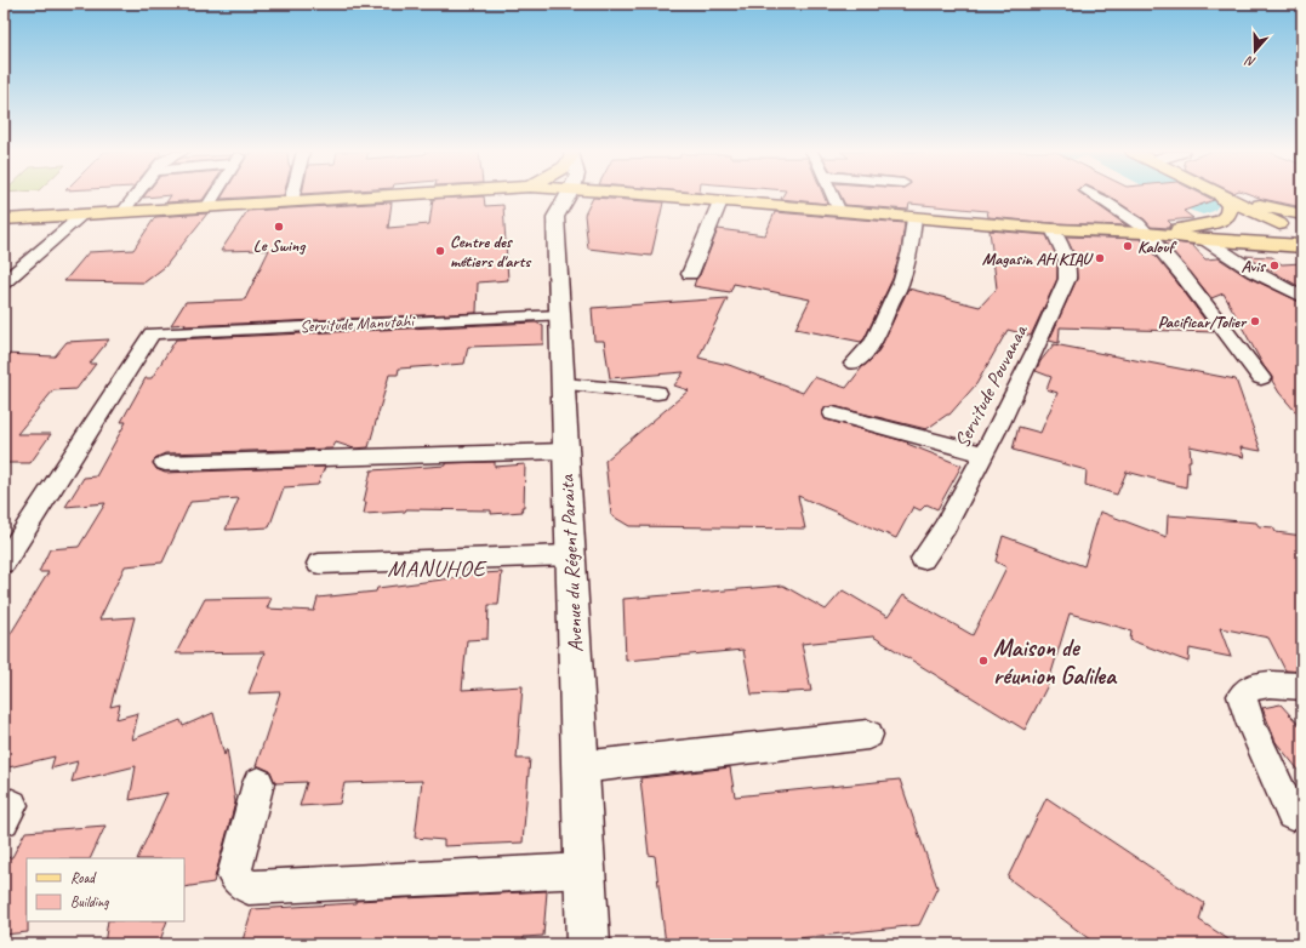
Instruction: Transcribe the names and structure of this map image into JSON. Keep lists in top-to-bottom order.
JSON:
{
  "streets": {
    "main road": ["Avenue du Régent Paraita"],
    "street": ["Servitude Manutahi", "Servitude Pouvanaa"]
  },
  "crossings": [
    ["Servitude Manutahi", "Avenue du Régent Paraita"]
  ],
  "districts": ["MANUHOE"],
  "places": [
    "Le Swing",
    "Kalouf",
    "Centre des métiers d'arts",
    "Magasin AH KIAU",
    "Avis",
    "Pacificar/Tolier",
    "Maison de réunion Galilea"
  ],
  "legend": ["Road", "Building"],
  "north": "bottom"
}
